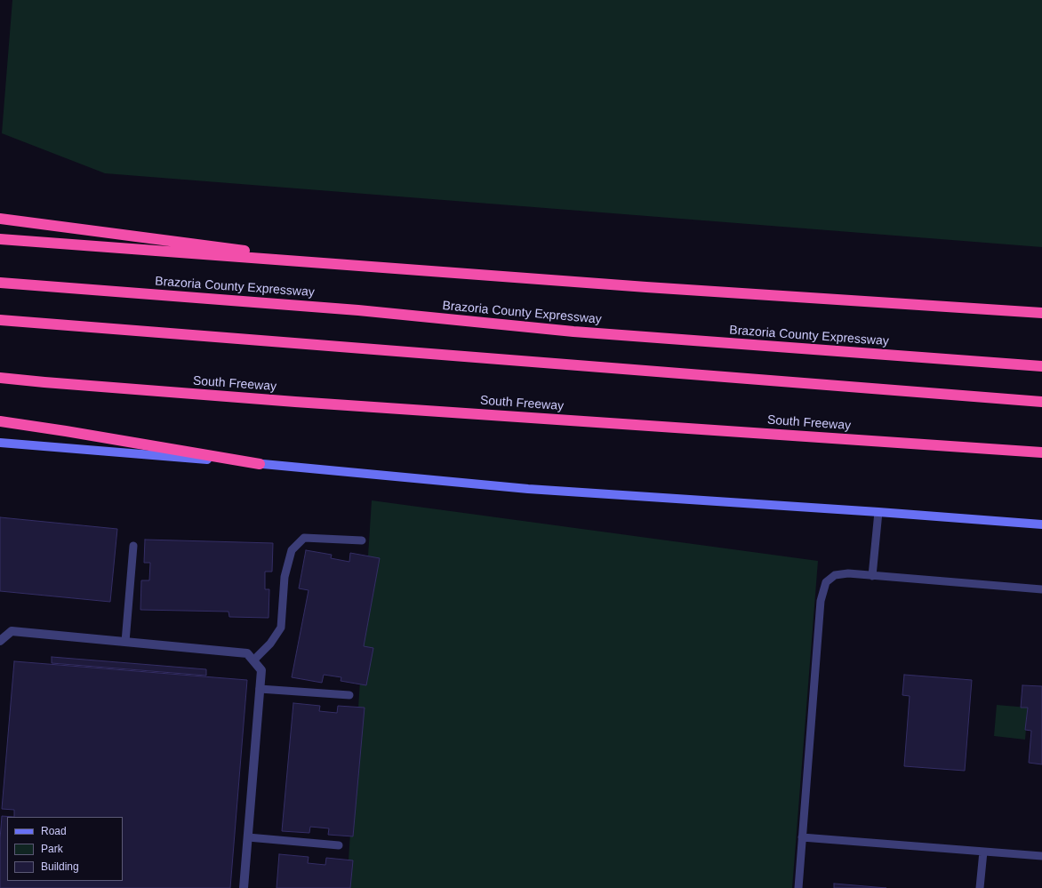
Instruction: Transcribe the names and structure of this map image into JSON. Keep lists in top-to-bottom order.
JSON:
{
  "streets": {
    "highway": ["Brazoria County Expressway", "South Freeway"]
  },
  "legend": ["Road", "Park", "Building"]
}
